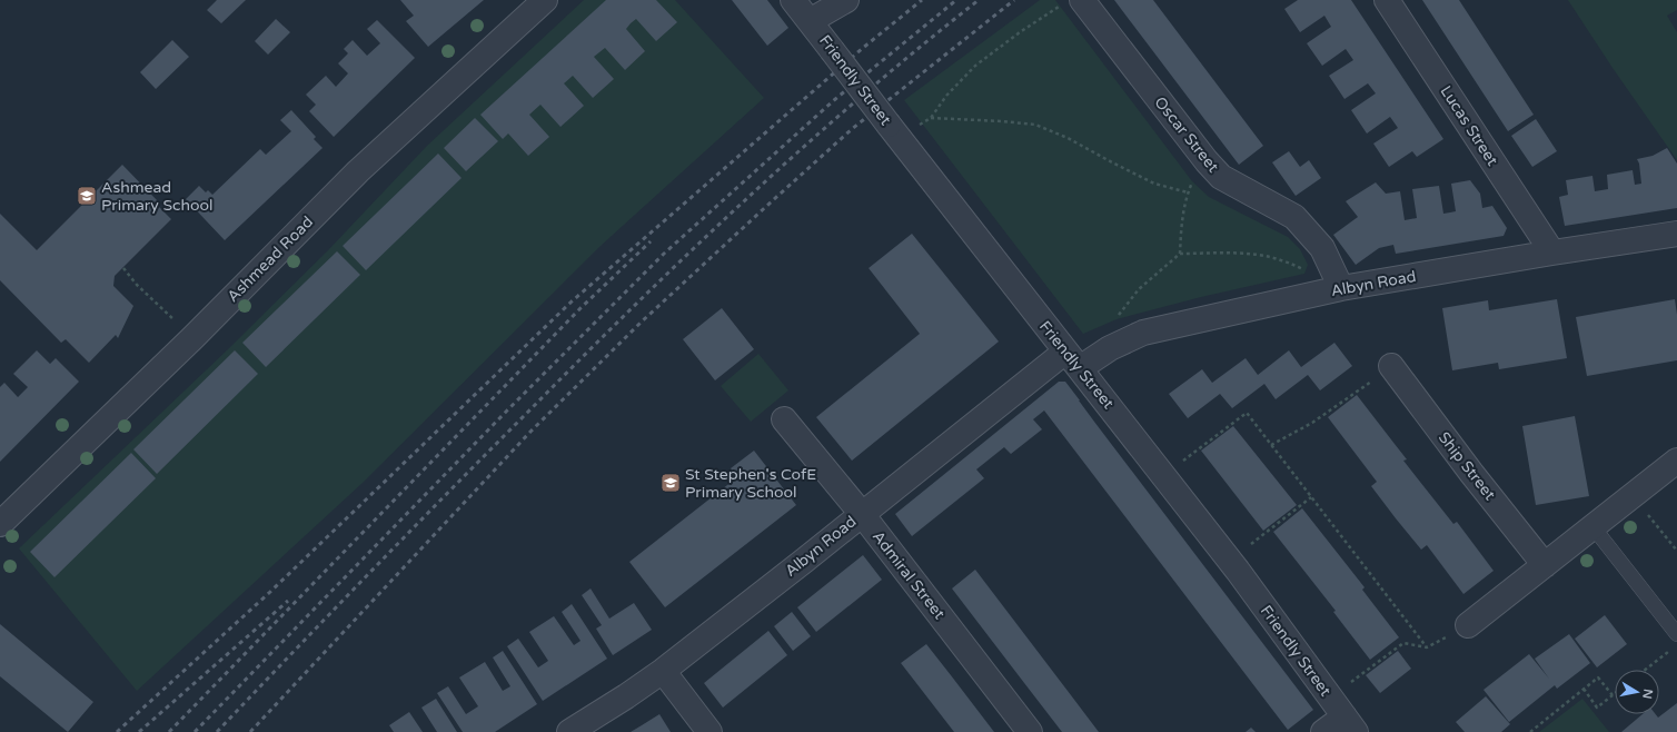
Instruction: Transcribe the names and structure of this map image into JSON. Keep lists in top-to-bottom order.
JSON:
{
  "streets": {
    "street": [
      "Friendly Street",
      "Lucas Street",
      "Oscar Street",
      "Ashmead Road",
      "Albyn Road",
      "Ship Street",
      "Admiral Street"
    ]
  },
  "crossings": [
    ["Friendly Street", "Albyn Road"],
    ["Lucas Street", "Albyn Road"],
    ["Oscar Street", "Albyn Road"],
    ["Albyn Road", "Admiral Street"]
  ],
  "places": {
    "school or university": ["Ashmead Primary School", "St Stephen's CofE Primary School"]
  },
  "north": "right"
}
